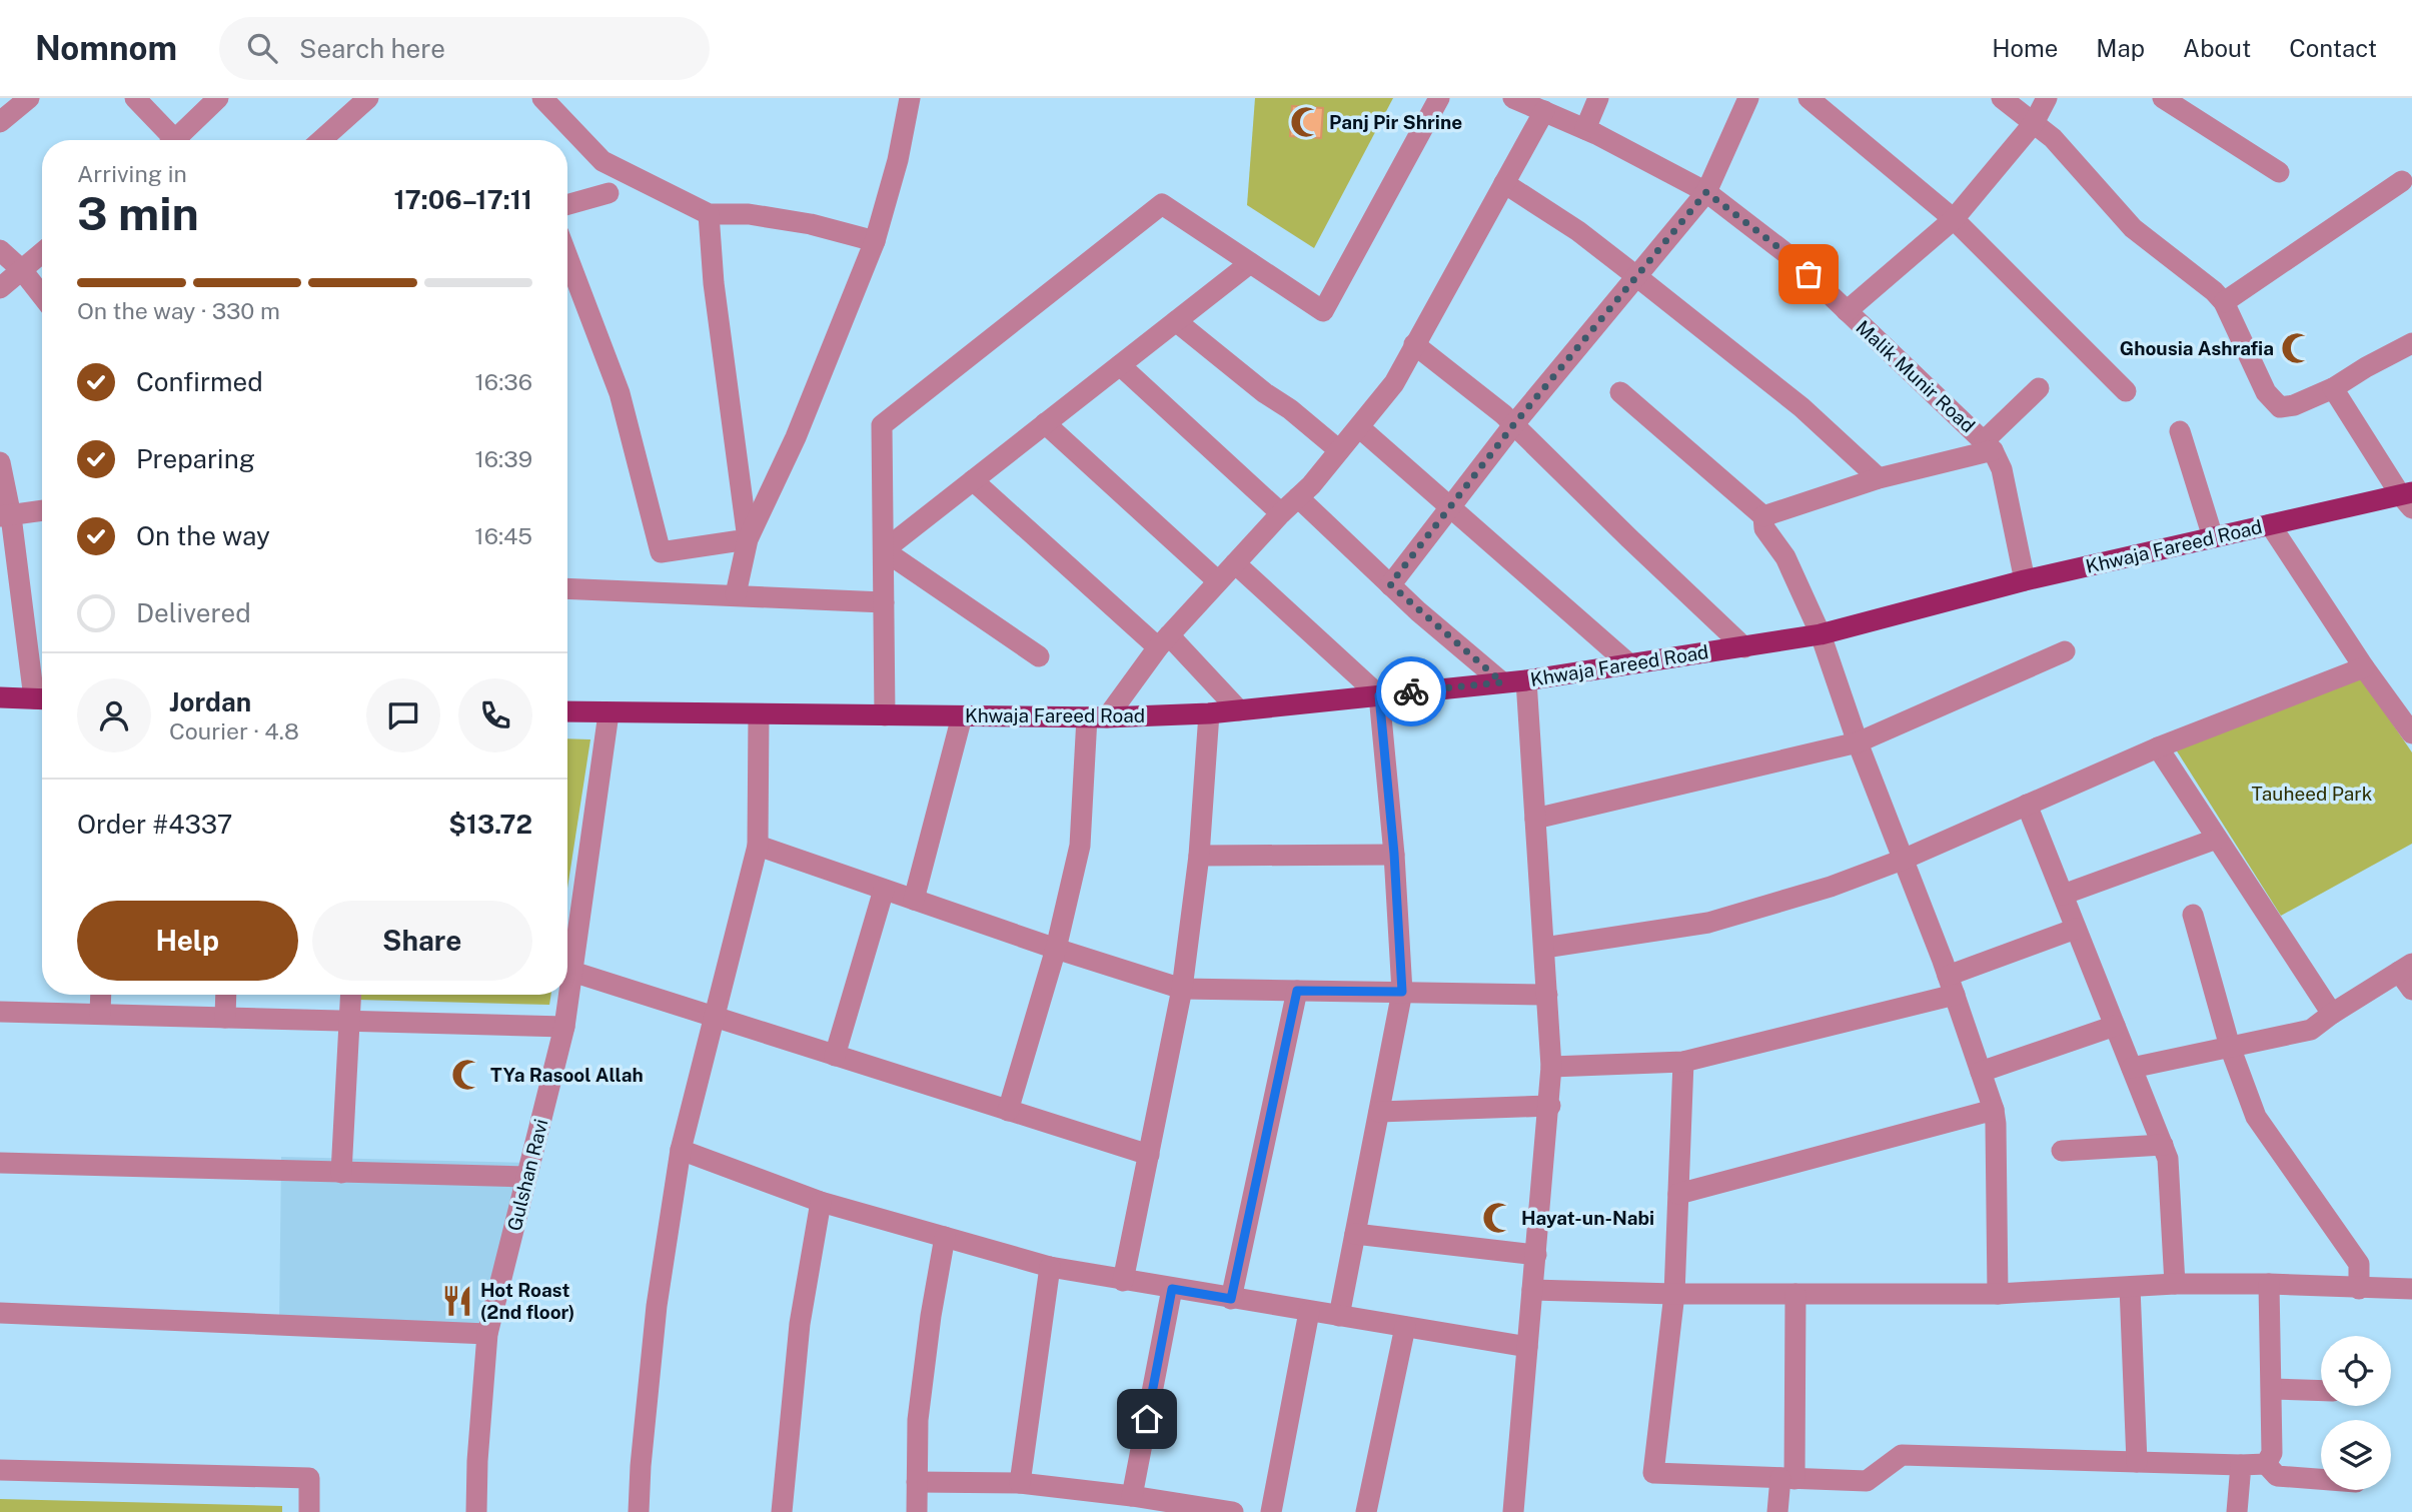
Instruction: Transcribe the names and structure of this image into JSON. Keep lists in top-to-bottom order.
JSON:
{
  "streets": {
    "main road": ["Khwaja Fareed Road"],
    "street": ["Malik Munir Road", "Gulshan Ravi"]
  },
  "crossings": [
    ["Malik Munir Road", "Khwaja Fareed Road"],
    ["Khwaja Fareed Road", "Gulshan Ravi"]
  ],
  "parks": ["Tauheed Park"],
  "places": {
    "mosque": [
      "Panj Pir Shrine",
      "Ghousia Ashrafia",
      "TYa Rasool Allah",
      "Hayat-un-Nabi"
    ],
    "restaurant": ["Hot Roast (2nd floor)"]
  },
  "page": {
    "header": "Nomnom",
    "search": "Search here",
    "nav": [
      "Home",
      "Map",
      "About",
      "Contact"
    ],
    "heading": ["3 min", "Arriving in", "17:06–17:11"],
    "panel": [
      "Jordan",
      "Courier · 4.8",
      "Order #4337",
      "$13.72"
    ],
    "bar": "On the way · 330 m",
    "list": [
      ["Confirmed", "16:36"],
      ["Preparing", "16:39"],
      ["On the way", "16:45"],
      "Delivered"
    ],
    "buttons": ["Help", "Share"]
  }
}
